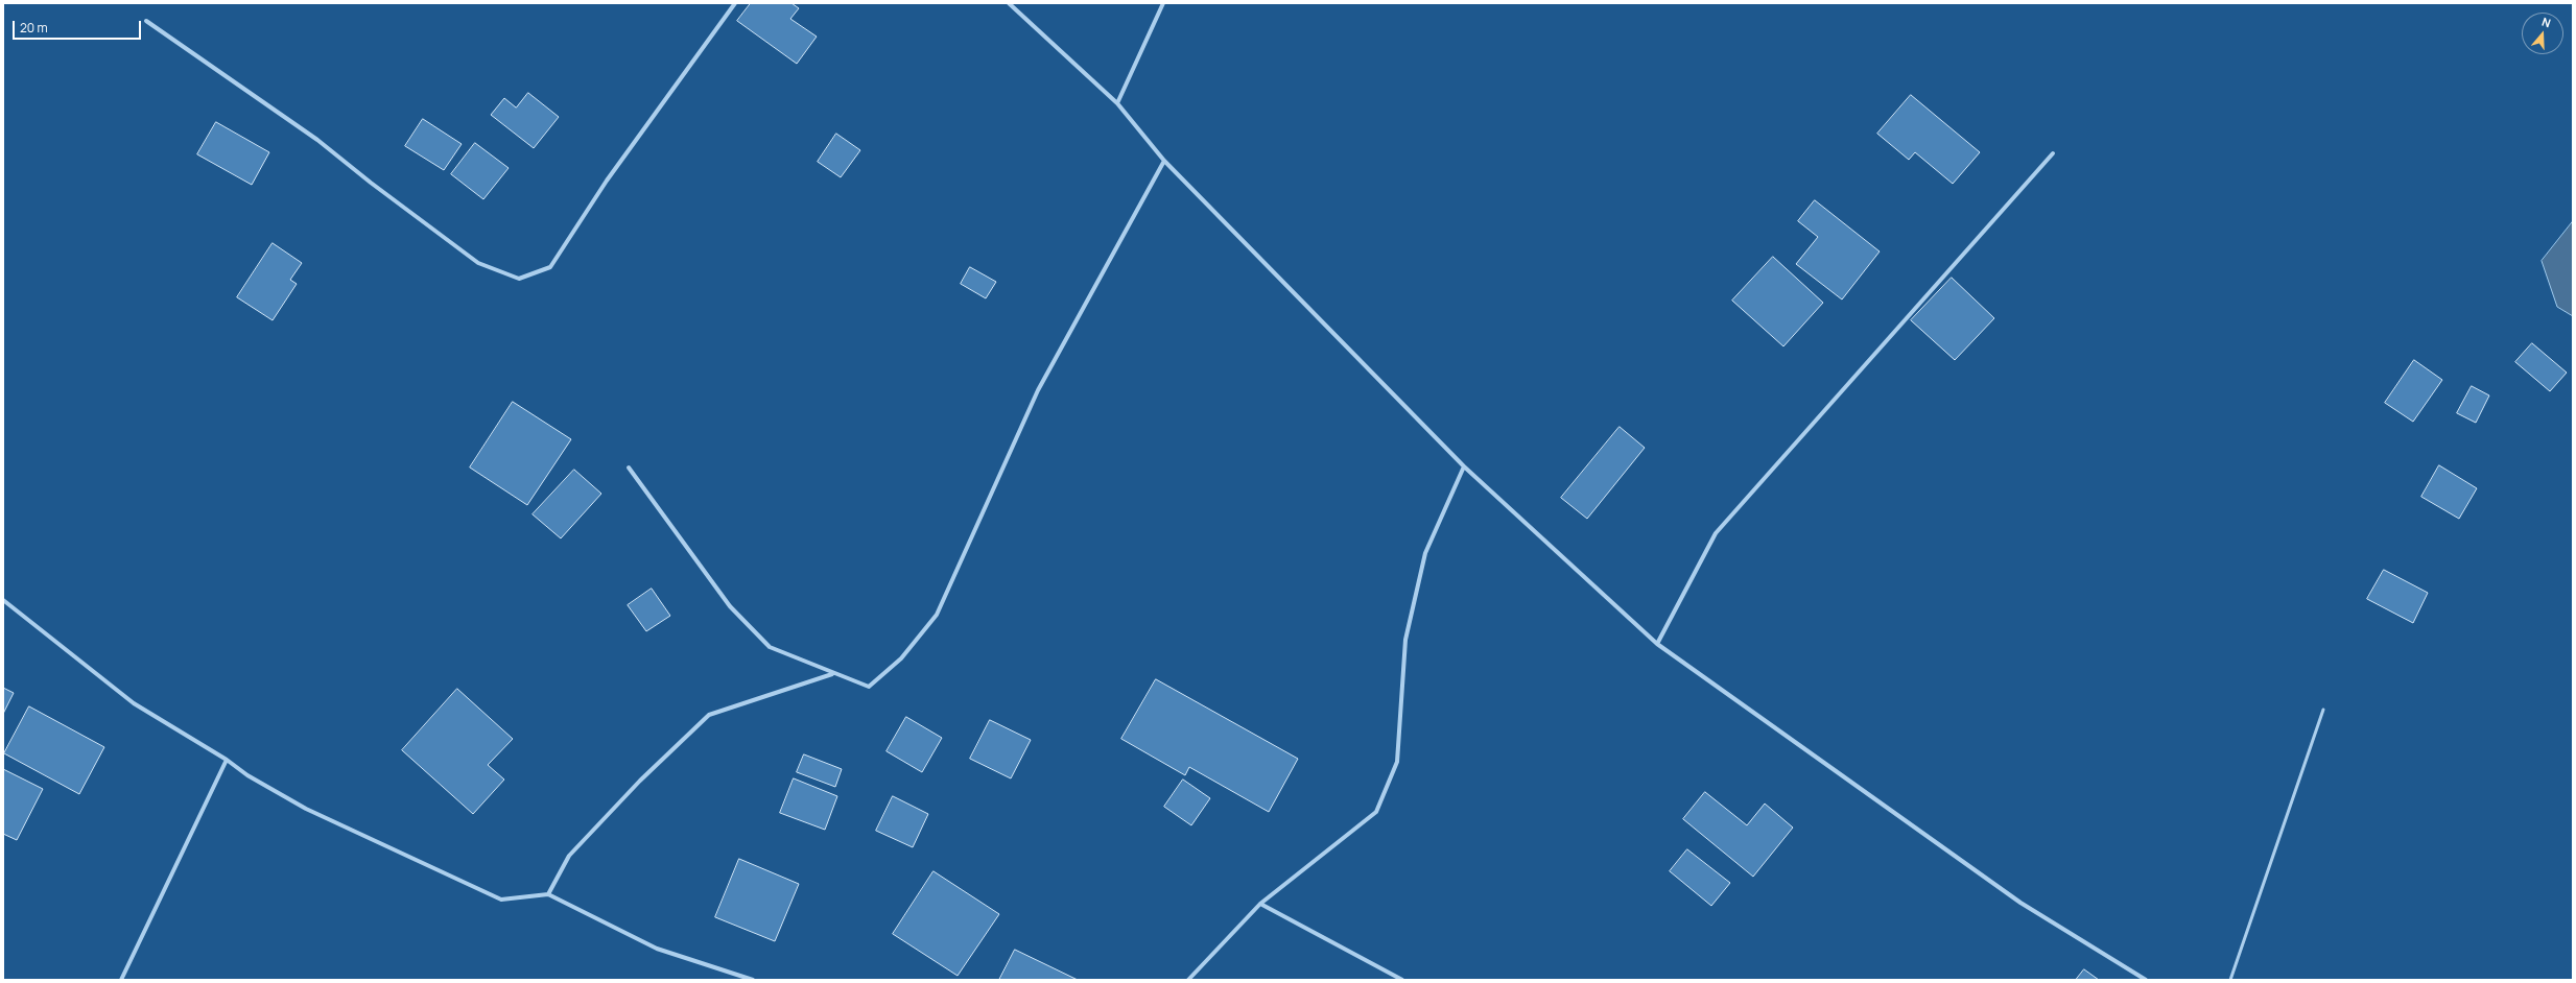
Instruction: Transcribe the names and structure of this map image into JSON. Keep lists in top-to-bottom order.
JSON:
{
  "scale_bar": "20 m",
  "north": "top"
}
